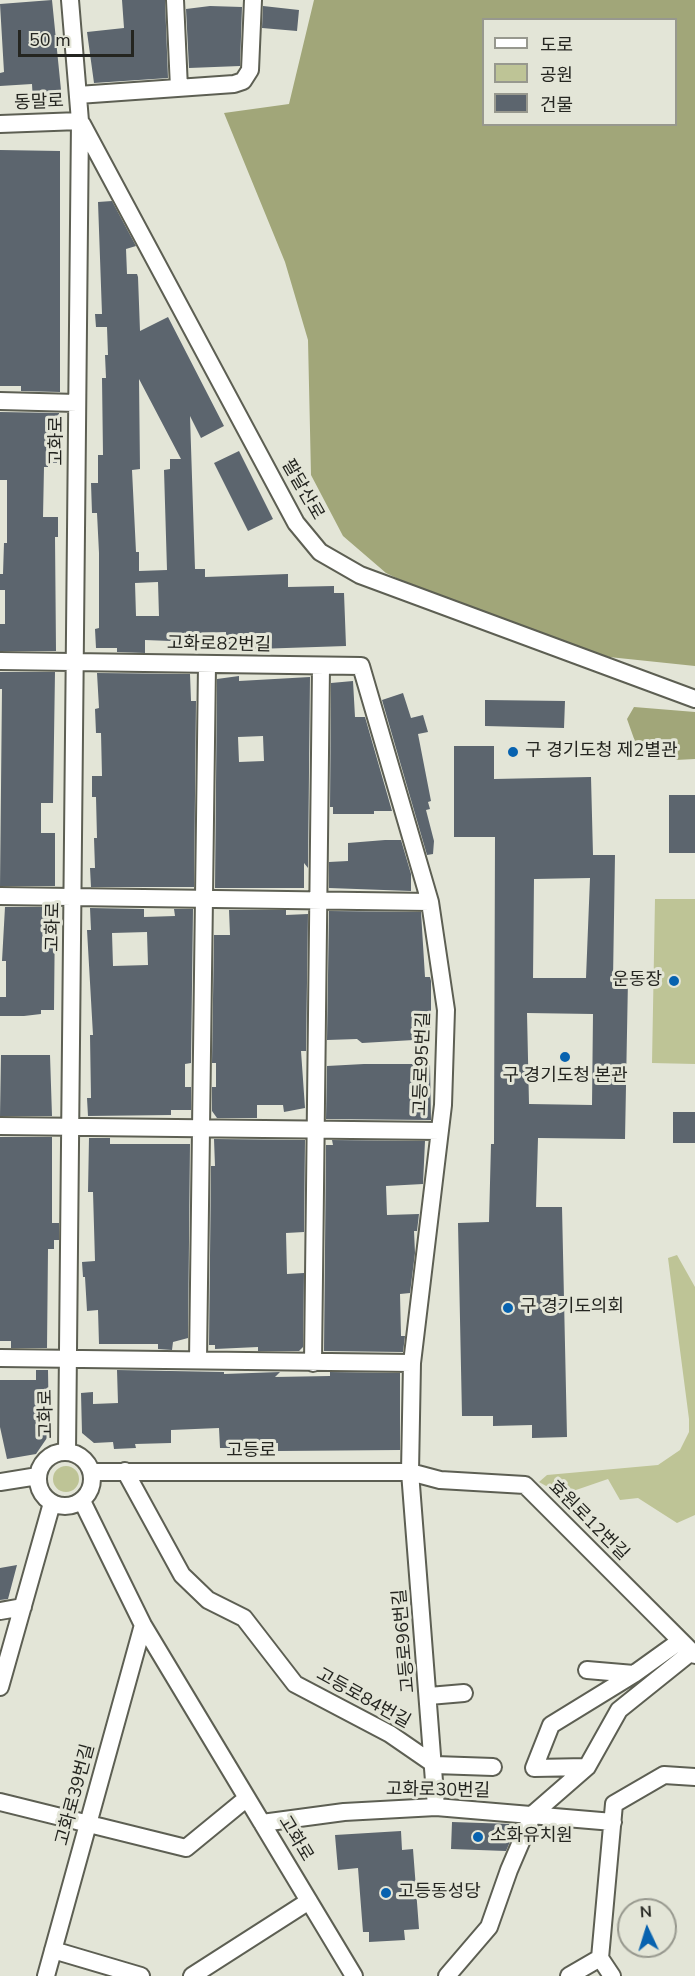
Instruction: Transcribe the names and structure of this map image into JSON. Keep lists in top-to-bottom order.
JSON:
{
  "streets": {
    "street": [
      "동말로",
      "고화로",
      "팔달산로",
      "고화로82번길",
      "고등로95번길",
      "고등로",
      "효원로12번길",
      "고등로96번길",
      "고등로84번길",
      "고화로30번길",
      "고화로39번길"
    ]
  },
  "crossings": [
    ["동말로", "고화로"],
    ["동말로", "팔달산로"],
    ["고화로", "팔달산로"],
    ["고화로", "고화로82번길"],
    ["고화로", "고등로"],
    ["고화로", "고화로30번길"],
    ["고화로", "고화로39번길"],
    ["고화로82번길", "고등로95번길"],
    ["고등로95번길", "고등로"],
    ["고등로95번길", "효원로12번길"],
    ["고등로95번길", "고등로96번길"],
    ["고등로", "효원로12번길"],
    ["고등로", "고등로96번길"],
    ["고등로", "고등로84번길"],
    ["효원로12번길", "고등로96번길"],
    ["고등로96번길", "고등로84번길"],
    ["고등로96번길", "고화로30번길"]
  ],
  "places": [
    "구 경기도청 제2별관",
    "운동장",
    "구 경기도청 본관",
    "구 경기도의회",
    "소화유치원",
    "고등동성당"
  ],
  "legend": ["도로", "공원", "건물"],
  "scale_bar": "50 m",
  "north": "top"
}
